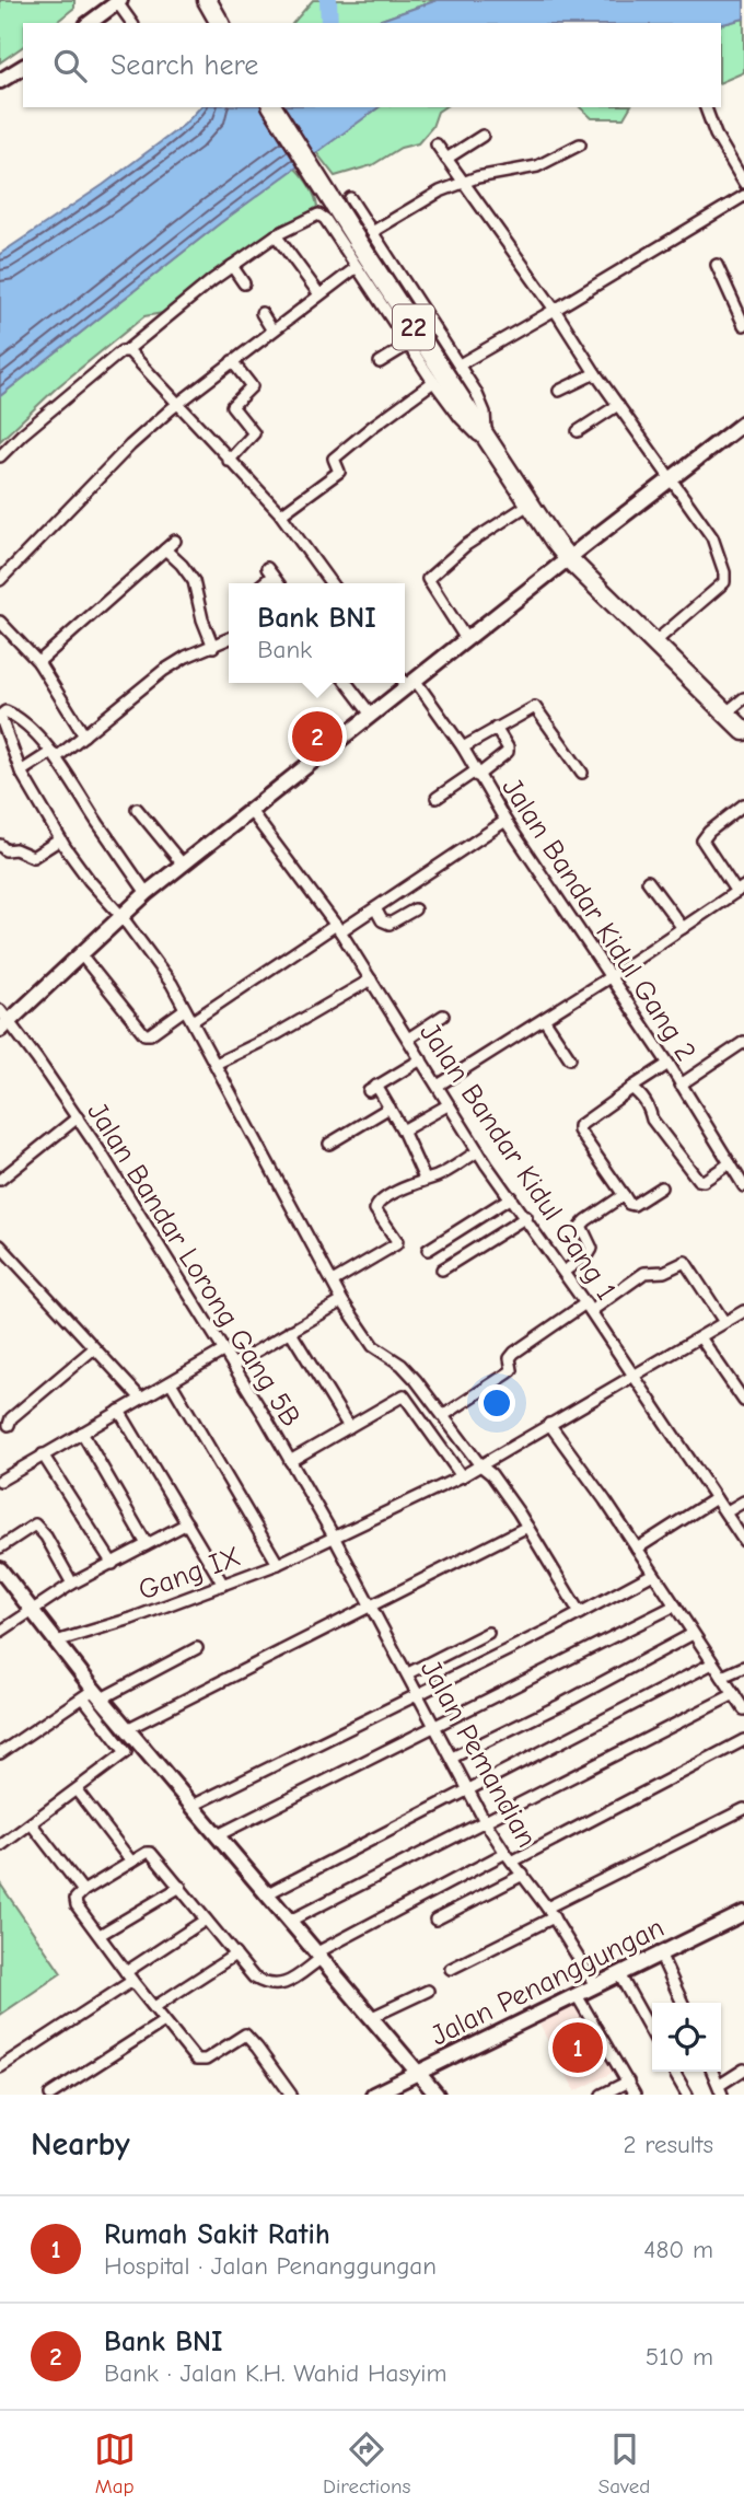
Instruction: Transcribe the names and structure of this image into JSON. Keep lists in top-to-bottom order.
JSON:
{
  "streets": {
    "highway": ["22"],
    "main road": ["Jalan Penanggungan"],
    "street": [
      "Jalan Bandar Kidul Gang 2",
      "Jalan Bandar Kidul Gang 1",
      "Jalan Bandar Lorong Gang 5B",
      "Gang IX",
      "Jalan Pemandian"
    ]
  },
  "crossings": [
    ["Jalan Bandar Kidul Gang 1", "Gang IX"],
    ["Jalan Bandar Lorong Gang 5B", "Gang IX"],
    ["Jalan Bandar Lorong Gang 5B", "Jalan Pemandian"],
    ["Gang IX", "Jalan Pemandian"],
    ["Jalan Pemandian", "Jalan Penanggungan"]
  ],
  "page": {
    "search": "Search here",
    "popup": ["Bank BNI", "Bank"],
    "pins": ["2", "1"],
    "heading": ["Nearby", "2 results"],
    "list": [
      {
        "mark": "1",
        "name": "Rumah Sakit Ratih",
        "note": "Hospital · Jalan Penanggungan",
        "value": "480 m"
      },
      {
        "mark": "2",
        "name": "Bank BNI",
        "note": "Bank · Jalan K.H. Wahid Hasyim",
        "value": "510 m"
      }
    ],
    "nav": ["Map", "Directions", "Saved"]
  }
}
